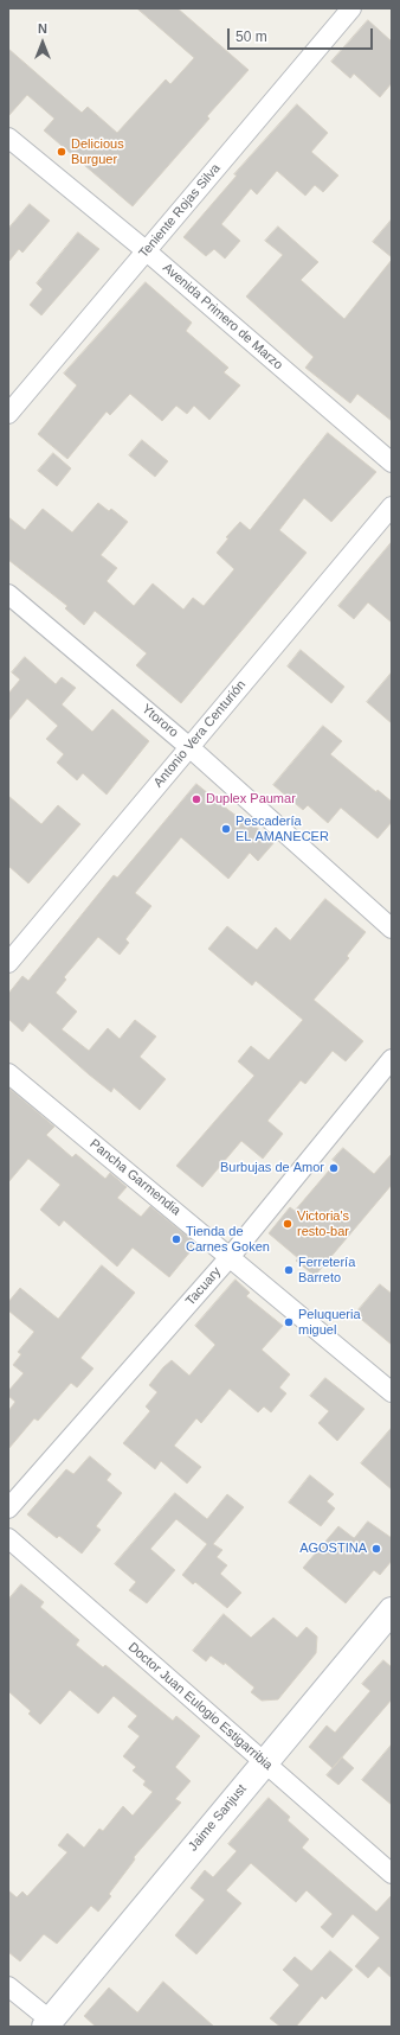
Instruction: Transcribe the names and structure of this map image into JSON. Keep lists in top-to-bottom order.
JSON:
{
  "streets": {
    "main road": ["Jaime Sanjust"],
    "street": [
      "Teniente Rojas Silva",
      "Avenida Primero de Marzo",
      "Ytororo",
      "Antonio Vera Centurión",
      "Pancha Garmendia",
      "Tacuary",
      "Doctor Juan Eulogio Estigarribia"
    ]
  },
  "crossings": [
    ["Teniente Rojas Silva", "Avenida Primero de Marzo"],
    ["Ytororo", "Antonio Vera Centurión"],
    ["Pancha Garmendia", "Tacuary"],
    ["Doctor Juan Eulogio Estigarribia", "Jaime Sanjust"]
  ],
  "places": [
    "Delicious Burguer",
    "Duplex Paumar",
    "Pescadería EL AMANECER",
    "Burbujas de Amor",
    "Victoria's resto-bar",
    "Tienda de Carnes Goken",
    "Ferretería Barreto",
    "Peluqueria miguel",
    "AGOSTINA"
  ],
  "scale_bar": "50 m",
  "north": "top"
}
